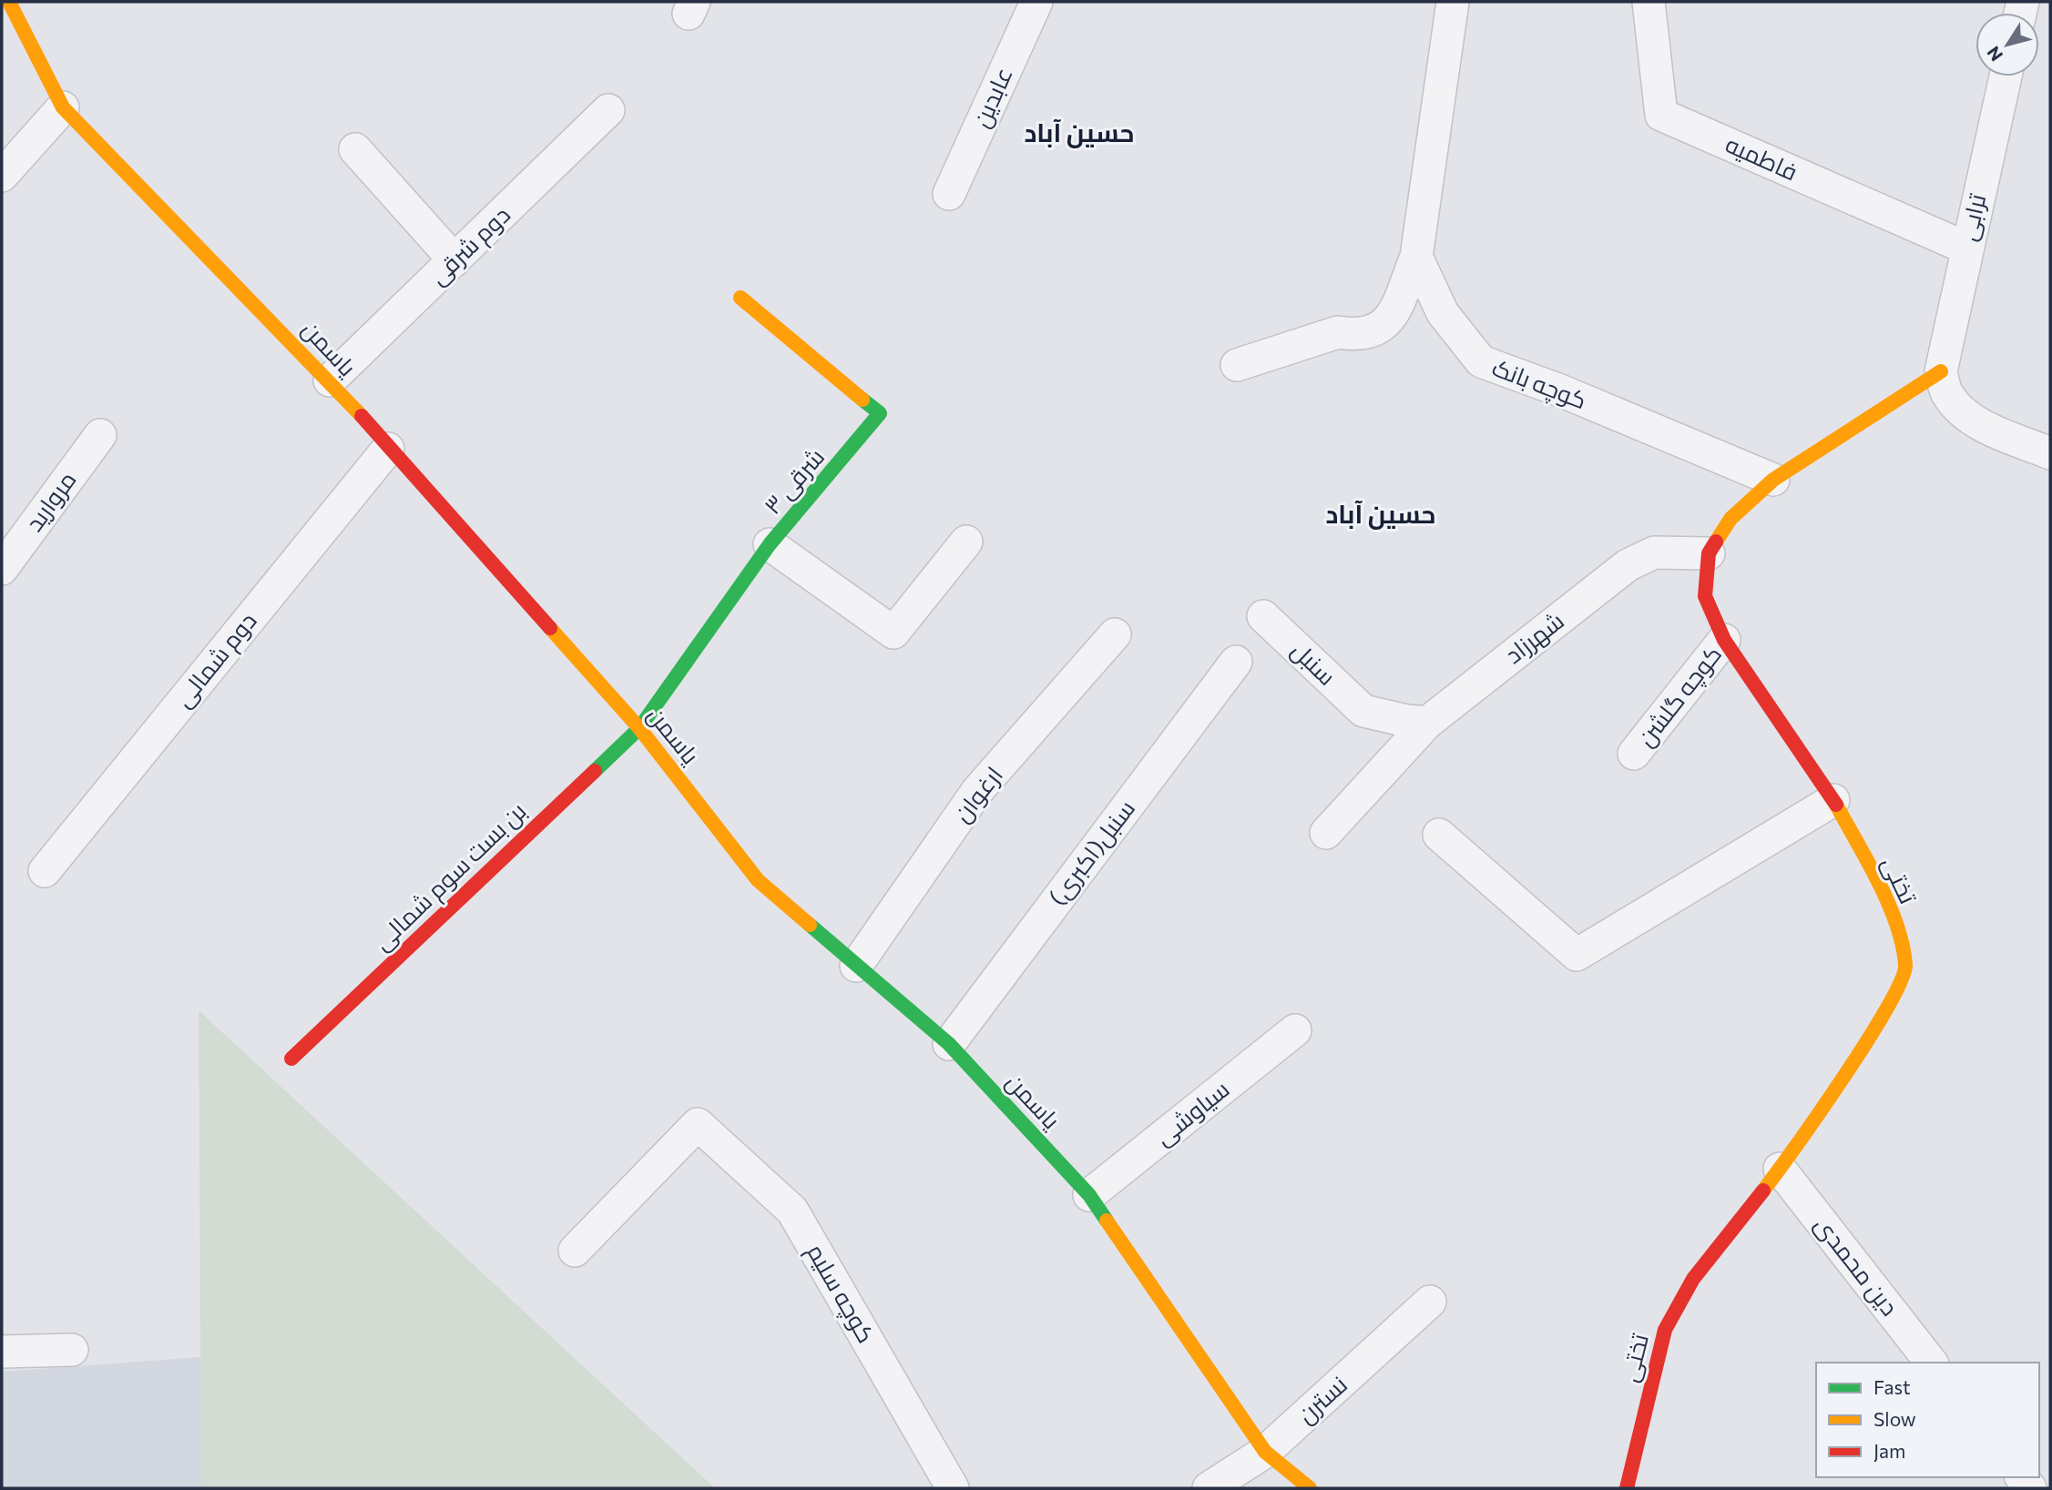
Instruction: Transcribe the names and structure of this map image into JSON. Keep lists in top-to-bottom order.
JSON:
{
  "streets": {
    "street": [
      "عابدین",
      "فاطمیه",
      "ترابی",
      "دوم شرقی",
      "یاسمن",
      "کوچه بانک",
      "۳ شرقی",
      "مروارید",
      "شهرزاد",
      "دوم شمالی",
      "سنبل",
      "کوچه گلشن",
      "ارغوان",
      "سنبل(اکبری)",
      "بن بست سوم شمالی",
      "تختی",
      "سیاوشی",
      "دین محمدی",
      "کوچه سلیم",
      "نسترن"
    ]
  },
  "crossings": [
    ["فاطمیه", "ترابی"],
    ["ترابی", "تختی"],
    ["دوم شرقی", "یاسمن"],
    ["یاسمن", "۳ شرقی"],
    ["یاسمن", "دوم شمالی"],
    ["یاسمن", "ارغوان"],
    ["یاسمن", "سنبل(اکبری)"],
    ["یاسمن", "بن بست سوم شمالی"],
    ["یاسمن", "سیاوشی"],
    ["یاسمن", "نسترن"],
    ["کوچه بانک", "تختی"],
    ["۳ شرقی", "بن بست سوم شمالی"],
    ["شهرزاد", "سنبل"],
    ["شهرزاد", "تختی"],
    ["کوچه گلشن", "تختی"],
    ["تختی", "دین محمدی"]
  ],
  "districts": ["حسین آباد", "حسین آباد"],
  "legend": ["Fast", "Slow", "Jam"],
  "north": "bottom left"
}
